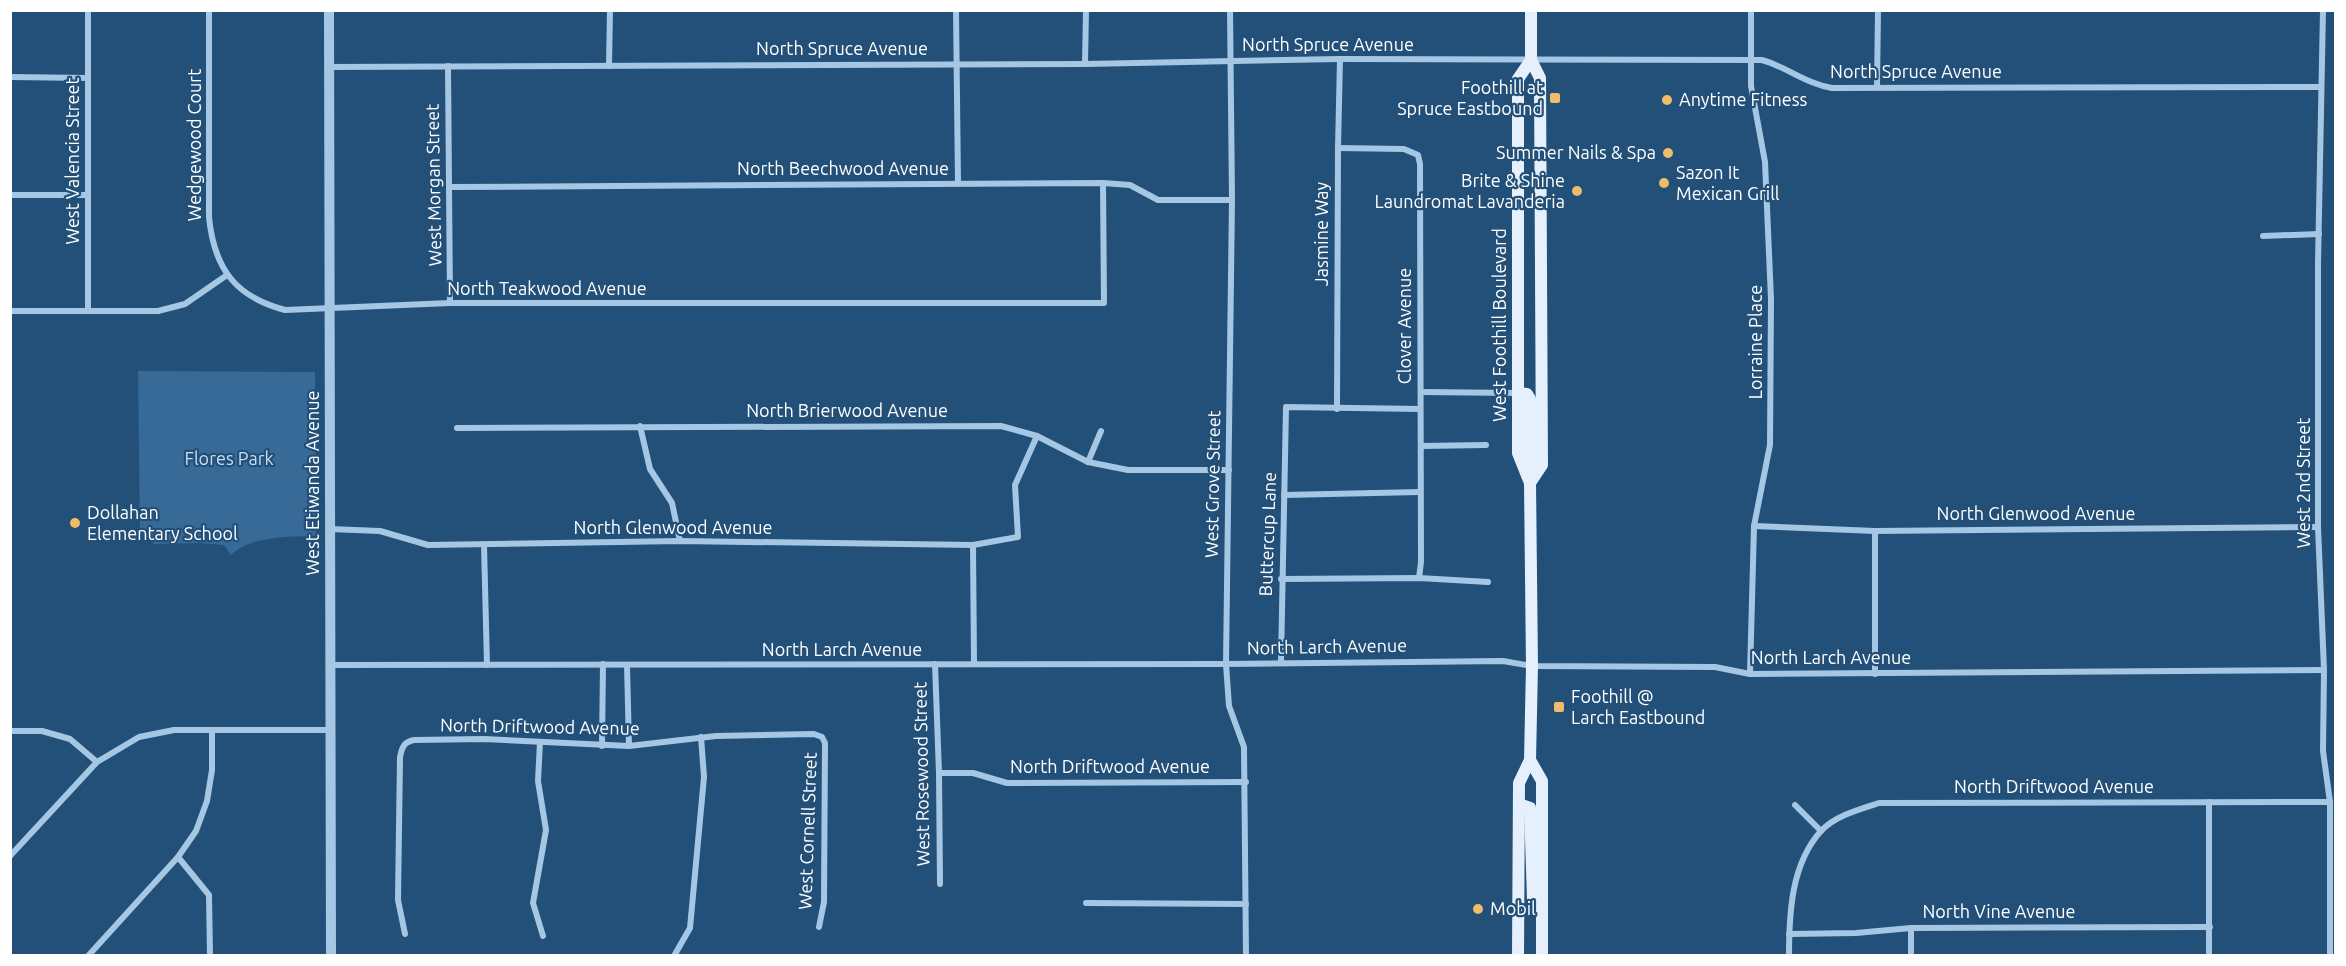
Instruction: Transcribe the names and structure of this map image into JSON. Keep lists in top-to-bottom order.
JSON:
{
  "streets": {
    "main road": ["West Foothill Boulevard"],
    "street": [
      "North Spruce Avenue",
      "Wedgewood Court",
      "West Valencia Street",
      "North Beechwood Avenue",
      "West Morgan Street",
      "Jasmine Way",
      "North Teakwood Avenue",
      "Clover Avenue",
      "Lorraine Place",
      "North Brierwood Avenue",
      "West Etiwanda Avenue",
      "West 2nd Street",
      "West Grove Street",
      "North Glenwood Avenue",
      "Buttercup Lane",
      "North Larch Avenue",
      "North Driftwood Avenue",
      "West Rosewood Street",
      "West Cornell Street",
      "North Vine Avenue"
    ]
  },
  "crossings": [
    ["North Spruce Avenue", "West Morgan Street"],
    ["North Spruce Avenue", "Jasmine Way"],
    ["North Spruce Avenue", "West Foothill Boulevard"],
    ["North Spruce Avenue", "Lorraine Place"],
    ["North Spruce Avenue", "West Etiwanda Avenue"],
    ["North Spruce Avenue", "West 2nd Street"],
    ["North Spruce Avenue", "West Grove Street"],
    ["Wedgewood Court", "North Teakwood Avenue"],
    ["North Beechwood Avenue", "West Morgan Street"],
    ["North Beechwood Avenue", "North Teakwood Avenue"],
    ["North Beechwood Avenue", "West Grove Street"],
    ["West Morgan Street", "North Teakwood Avenue"],
    ["Jasmine Way", "Clover Avenue"],
    ["Jasmine Way", "Buttercup Lane"],
    ["North Teakwood Avenue", "West Etiwanda Avenue"],
    ["West Foothill Boulevard", "North Larch Avenue"],
    ["Lorraine Place", "North Glenwood Avenue"],
    ["Lorraine Place", "North Larch Avenue"],
    ["North Brierwood Avenue", "West Grove Street"],
    ["North Brierwood Avenue", "North Glenwood Avenue"],
    ["West Etiwanda Avenue", "North Glenwood Avenue"],
    ["West Etiwanda Avenue", "North Larch Avenue"],
    ["West 2nd Street", "North Glenwood Avenue"],
    ["West 2nd Street", "North Larch Avenue"],
    ["West 2nd Street", "North Driftwood Avenue"],
    ["West Grove Street", "North Larch Avenue"],
    ["West Grove Street", "North Driftwood Avenue"],
    ["Buttercup Lane", "North Larch Avenue"],
    ["North Larch Avenue", "West Rosewood Street"],
    ["North Driftwood Avenue", "West Rosewood Street"],
    ["North Driftwood Avenue", "West Cornell Street"]
  ],
  "parks": ["Flores Park"],
  "places": {
    "transit": ["Foothill at Spruce Eastbound", "Foothill @ Larch Eastbound"],
    "other": [
      "Anytime Fitness",
      "Summer Nails & Spa",
      "Sazon It Mexican Grill",
      "Brite & Shine Laundromat Lavanderia",
      "Dollahan Elementary School",
      "Mobil"
    ]
  }
}
